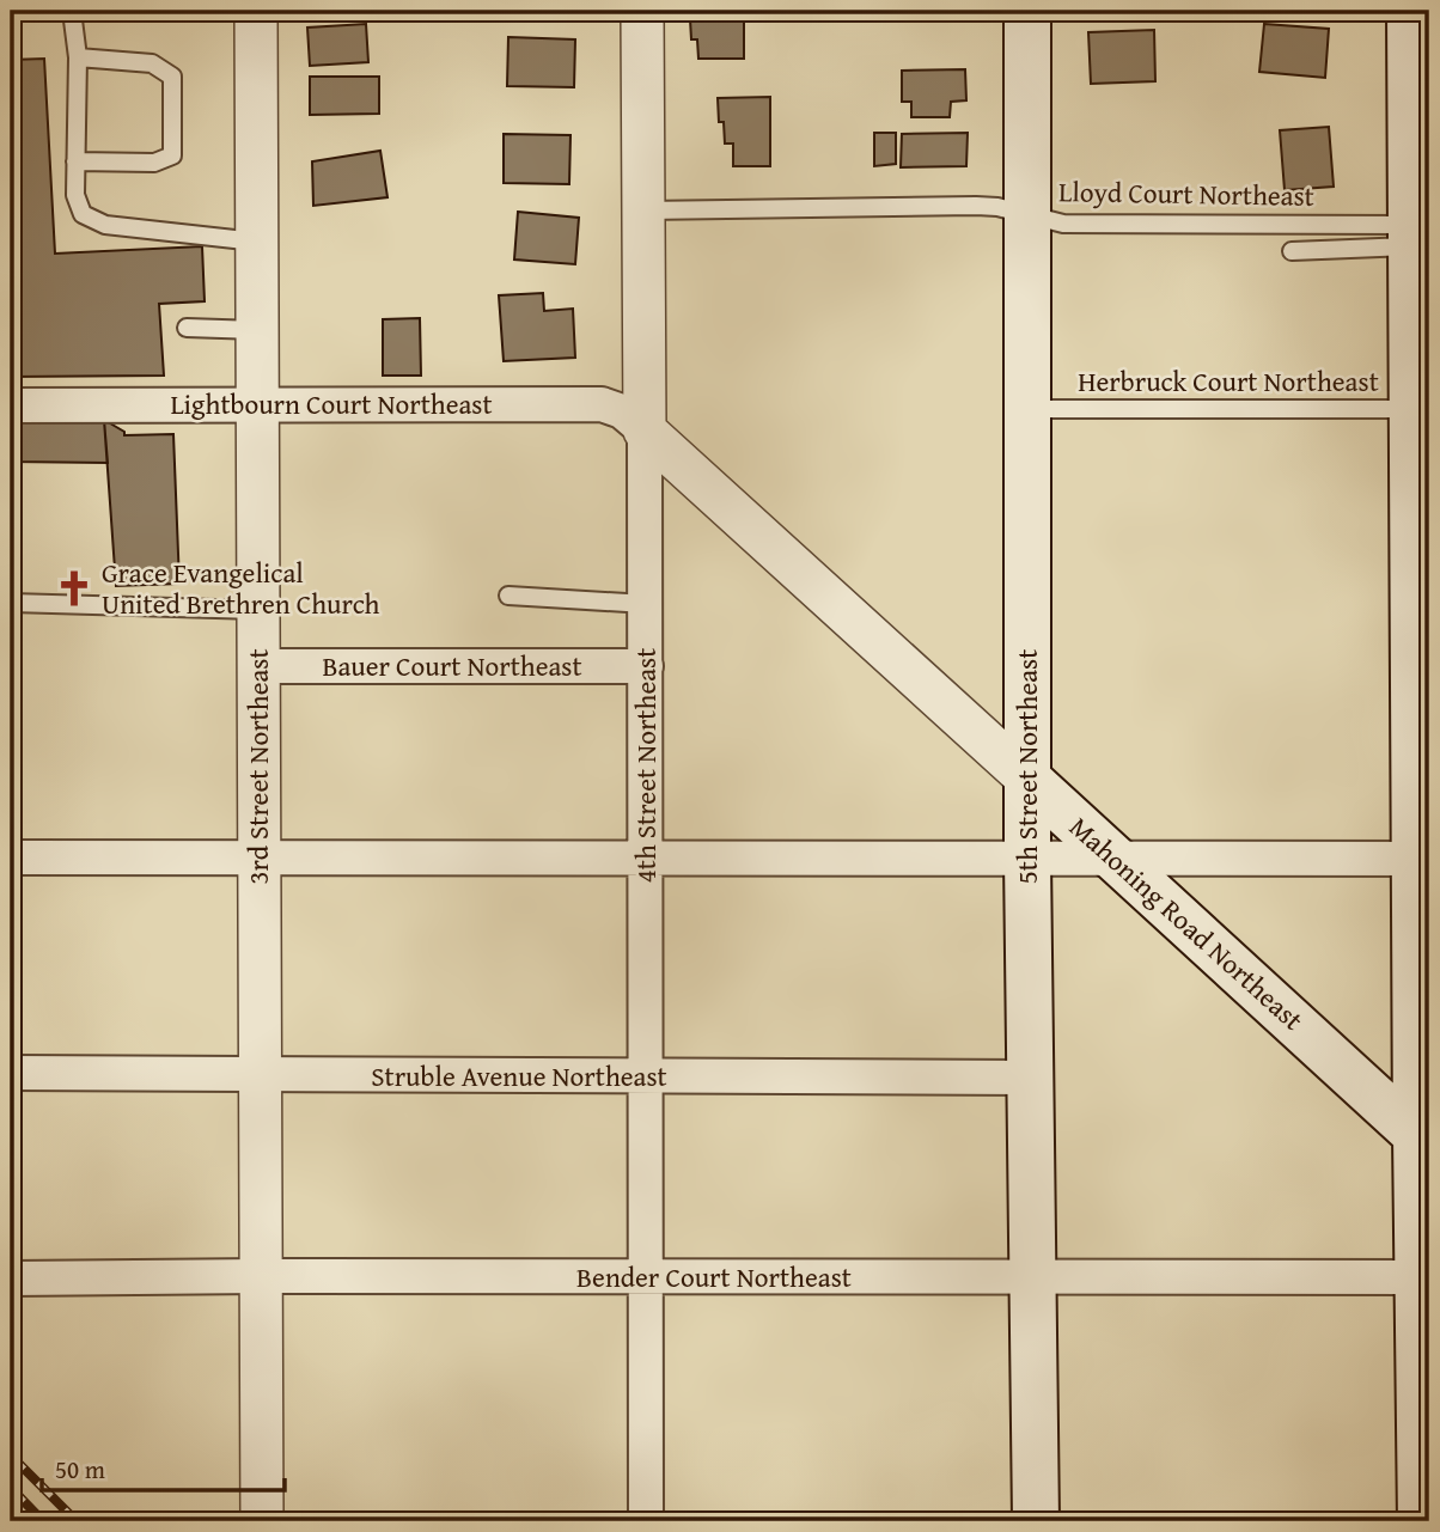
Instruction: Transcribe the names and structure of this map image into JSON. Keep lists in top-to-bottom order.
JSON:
{
  "streets": {
    "main road": ["5th Street Northeast", "Mahoning Road Northeast"],
    "street": [
      "Lightbourn Court Northeast",
      "Bauer Court Northeast",
      "4th Street Northeast",
      "3rd Street Northeast",
      "Struble Avenue Northeast",
      "Bender Court Northeast"
    ],
    "lane": ["Lloyd Court Northeast", "Herbruck Court Northeast"]
  },
  "crossings": [
    ["Lloyd Court Northeast", "4th Street Northeast"],
    ["Lloyd Court Northeast", "5th Street Northeast"],
    ["Herbruck Court Northeast", "5th Street Northeast"],
    ["Lightbourn Court Northeast", "4th Street Northeast"],
    ["Lightbourn Court Northeast", "3rd Street Northeast"],
    ["Lightbourn Court Northeast", "Mahoning Road Northeast"],
    ["Bauer Court Northeast", "4th Street Northeast"],
    ["Bauer Court Northeast", "3rd Street Northeast"],
    ["4th Street Northeast", "Mahoning Road Northeast"],
    ["4th Street Northeast", "Struble Avenue Northeast"],
    ["4th Street Northeast", "Bender Court Northeast"],
    ["3rd Street Northeast", "Struble Avenue Northeast"],
    ["3rd Street Northeast", "Bender Court Northeast"],
    ["5th Street Northeast", "Mahoning Road Northeast"],
    ["5th Street Northeast", "Struble Avenue Northeast"],
    ["5th Street Northeast", "Bender Court Northeast"]
  ],
  "places": {
    "church": ["Grace Evangelical United Brethren Church"]
  },
  "scale_bar": "50 m"
}
